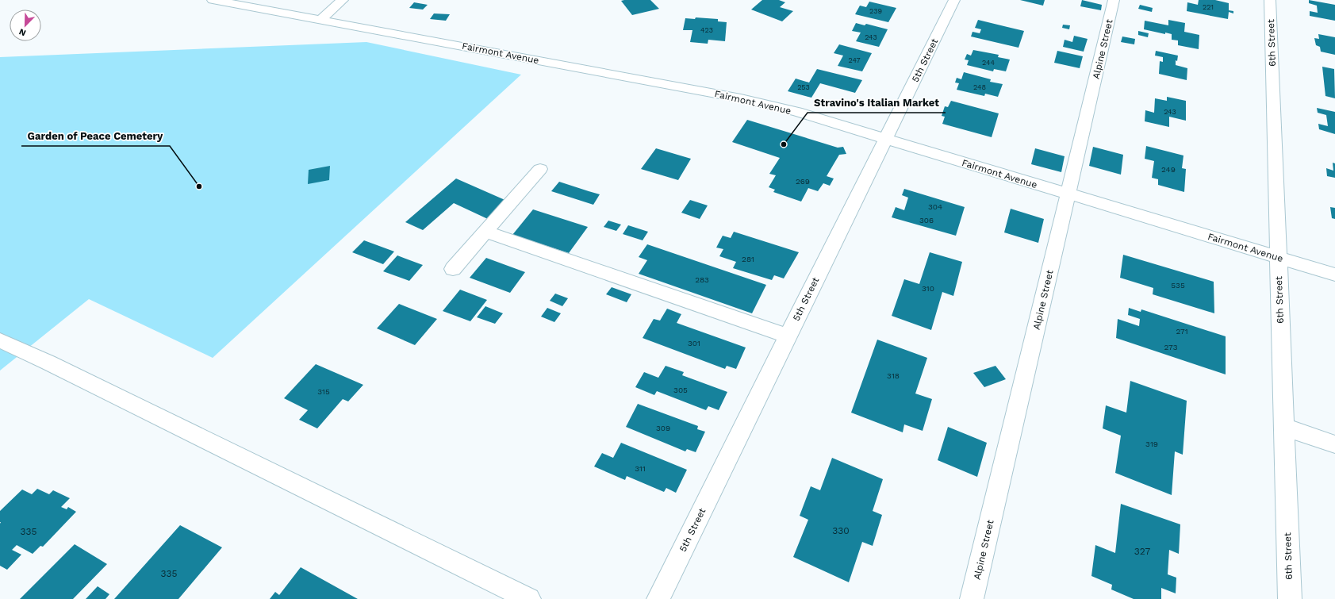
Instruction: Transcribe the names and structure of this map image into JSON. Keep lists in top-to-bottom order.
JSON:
{
  "streets": {
    "street": [
      "6th Street",
      "Alpine Street",
      "Fairmont Avenue",
      "5th Street"
    ]
  },
  "crossings": [
    ["6th Street", "Fairmont Avenue"],
    ["Alpine Street", "Fairmont Avenue"],
    ["Fairmont Avenue", "5th Street"]
  ],
  "places": ["Stravino's Italian Market", "Garden of Peace Cemetery"],
  "house_numbers": [
    "221",
    "239",
    "423",
    "243",
    "247",
    "244",
    "253",
    "248",
    "243",
    "249",
    "269",
    "304",
    "306",
    "281",
    "283",
    "535",
    "310",
    "271",
    "301",
    "273",
    "318",
    "305",
    "315",
    "309",
    "319",
    "311",
    "330",
    "335",
    "327",
    "335"
  ],
  "north": "bottom left"
}
